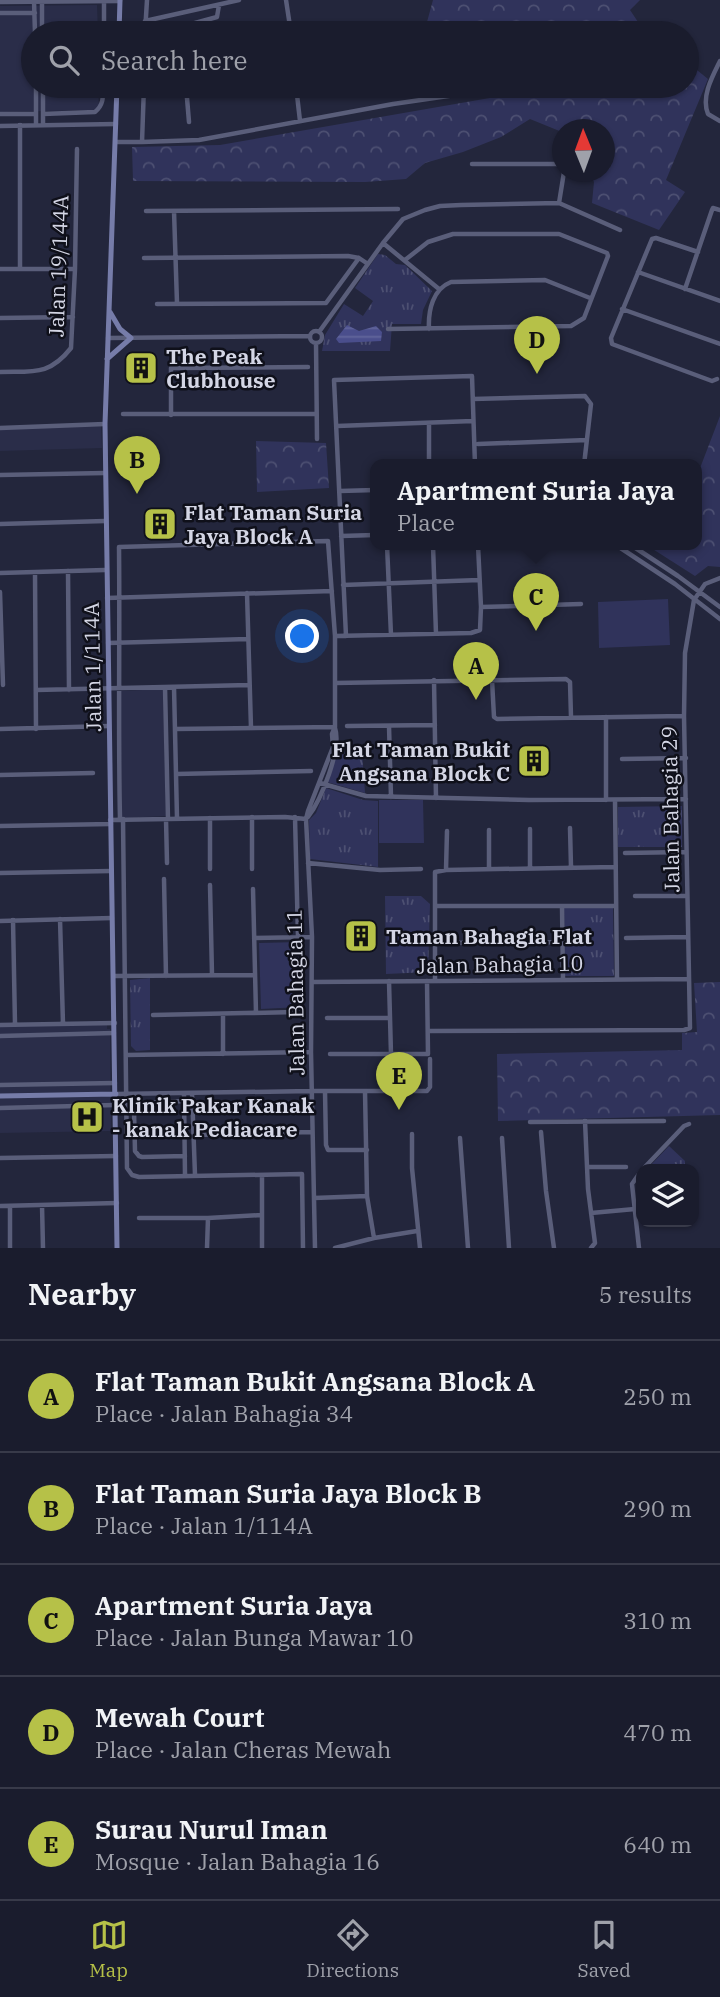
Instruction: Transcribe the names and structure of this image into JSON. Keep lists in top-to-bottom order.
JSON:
{
  "streets": {
    "street": [
      "Jalan 19/144A",
      "Jalan 1/114A",
      "Jalan Bahagia 29",
      "Jalan Bahagia 10",
      "Jalan Bahagia 11"
    ]
  },
  "crossings": [
    ["Jalan Bahagia 29", "Jalan Bahagia 10"],
    ["Jalan Bahagia 10", "Jalan Bahagia 11"]
  ],
  "places": {
    "building": [
      "The Peak Clubhouse",
      "Flat Taman Suria Jaya Block A",
      "Flat Taman Bukit Angsana Block C",
      "Taman Bahagia Flat"
    ],
    "hospital": ["Klinik Pakar Kanak - kanak Pediacare"]
  },
  "north": "top",
  "page": {
    "search": "Search here",
    "pins": [
      "D",
      "B",
      "C",
      "A",
      "E"
    ],
    "popup": ["Apartment Suria Jaya", "Place"],
    "heading": ["Nearby", "5 results"],
    "list": [
      {
        "mark": "A",
        "name": "Flat Taman Bukit Angsana Block A",
        "note": "Place · Jalan Bahagia 34",
        "value": "250 m"
      },
      {
        "mark": "B",
        "name": "Flat Taman Suria Jaya Block B",
        "note": "Place · Jalan 1/114A",
        "value": "290 m"
      },
      {
        "mark": "C",
        "name": "Apartment Suria Jaya",
        "note": "Place · Jalan Bunga Mawar 10",
        "value": "310 m"
      },
      {
        "mark": "D",
        "name": "Mewah Court",
        "note": "Place · Jalan Cheras Mewah",
        "value": "470 m"
      },
      {
        "mark": "E",
        "name": "Surau Nurul Iman",
        "note": "Mosque · Jalan Bahagia 16",
        "value": "640 m"
      }
    ],
    "nav": ["Map", "Directions", "Saved"]
  }
}
